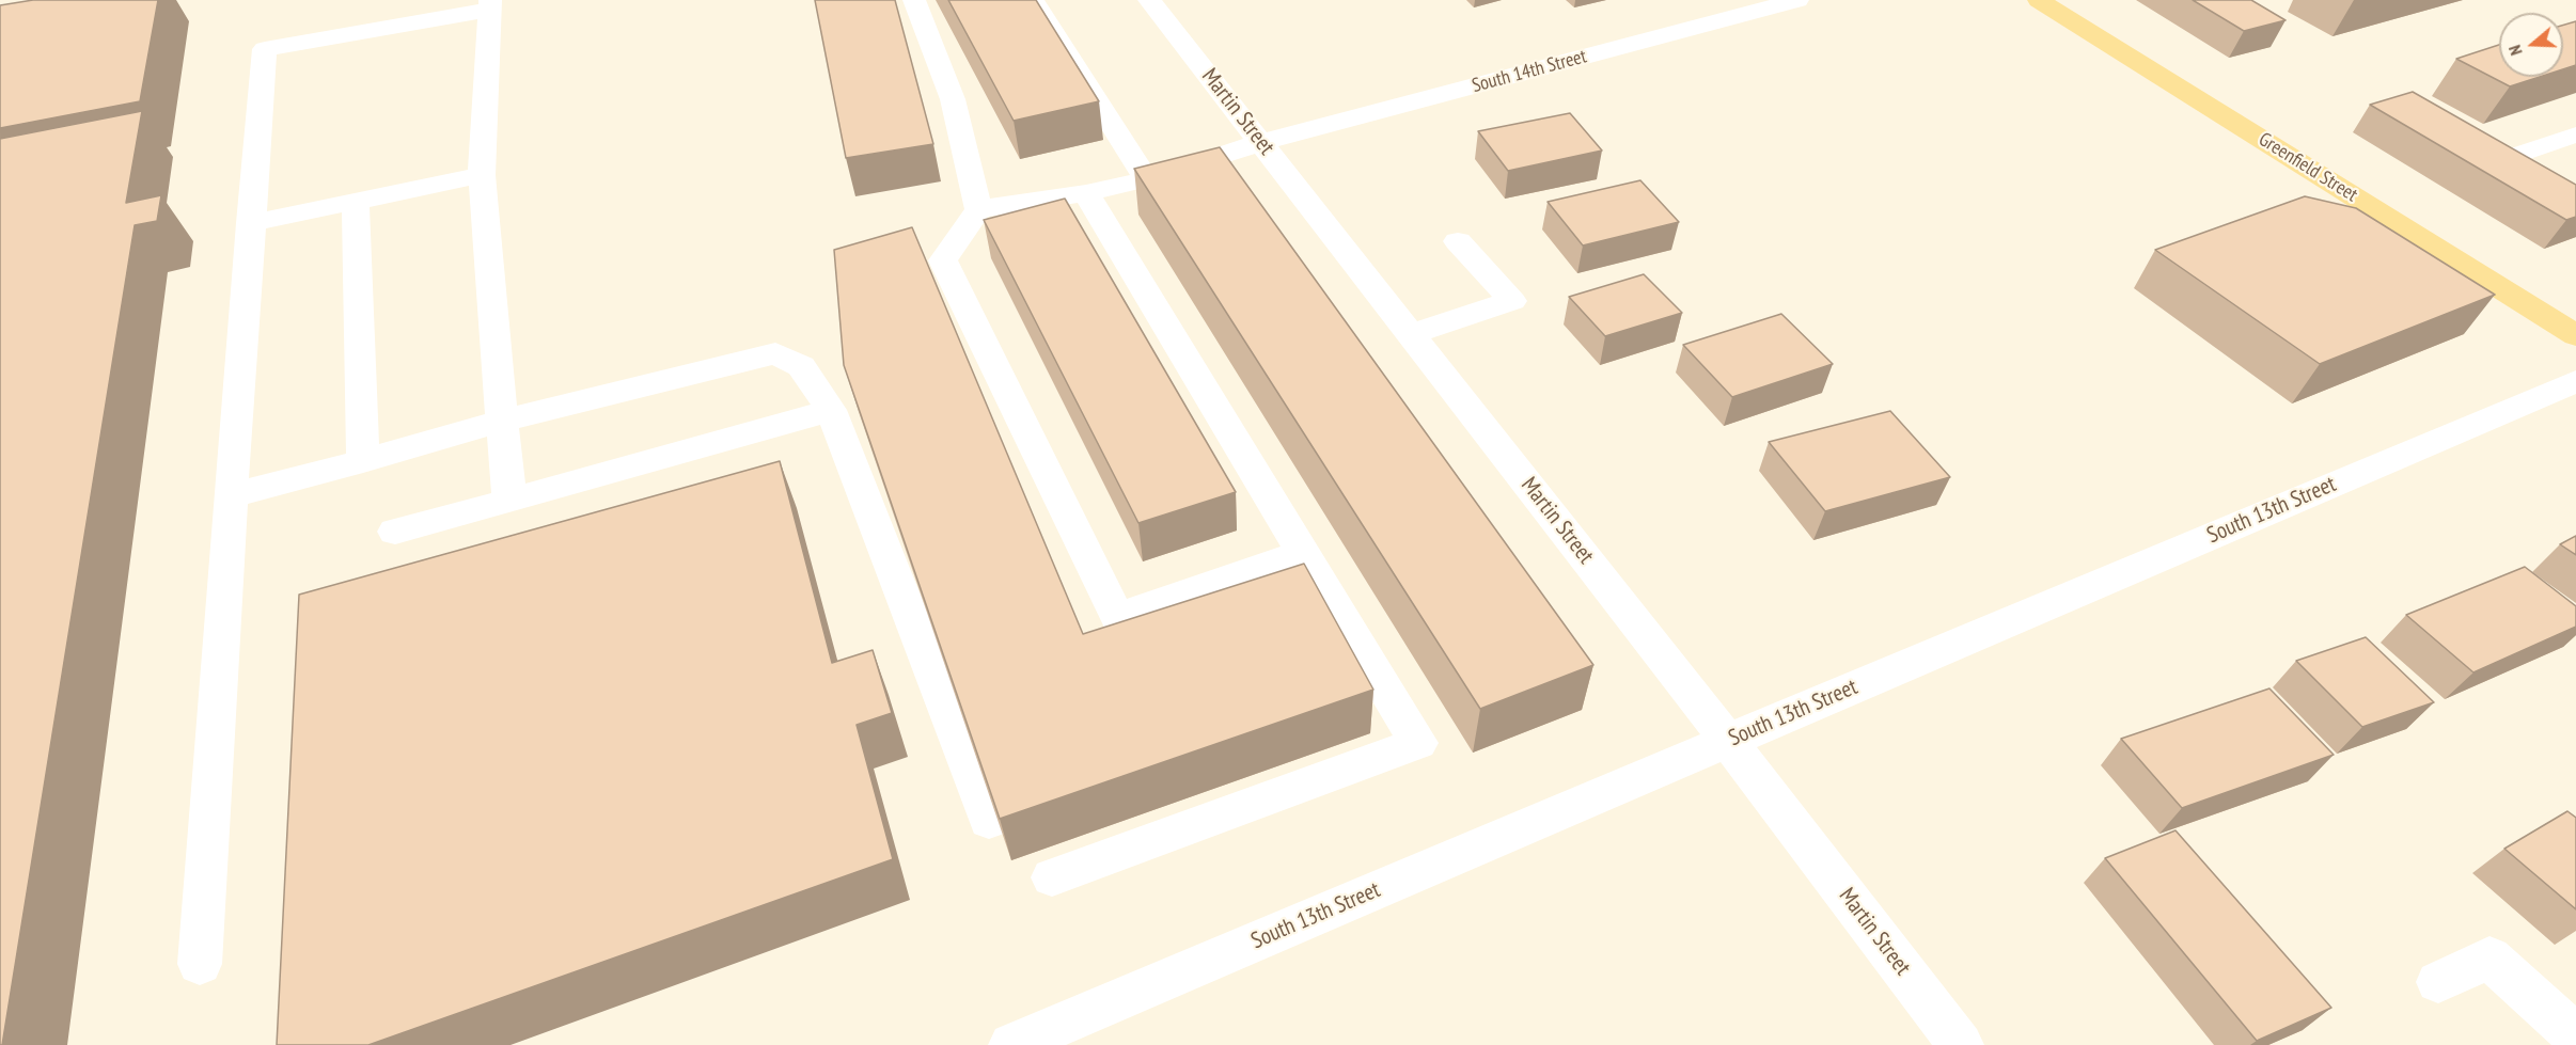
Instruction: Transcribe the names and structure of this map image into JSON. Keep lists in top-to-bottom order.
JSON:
{
  "streets": {
    "main road": ["Greenfield Street"],
    "street": ["South 14th Street", "Martin Street", "South 13th Street"]
  },
  "crossings": [
    ["South 14th Street", "Martin Street"],
    ["Martin Street", "South 13th Street"]
  ],
  "north": "left"
}
